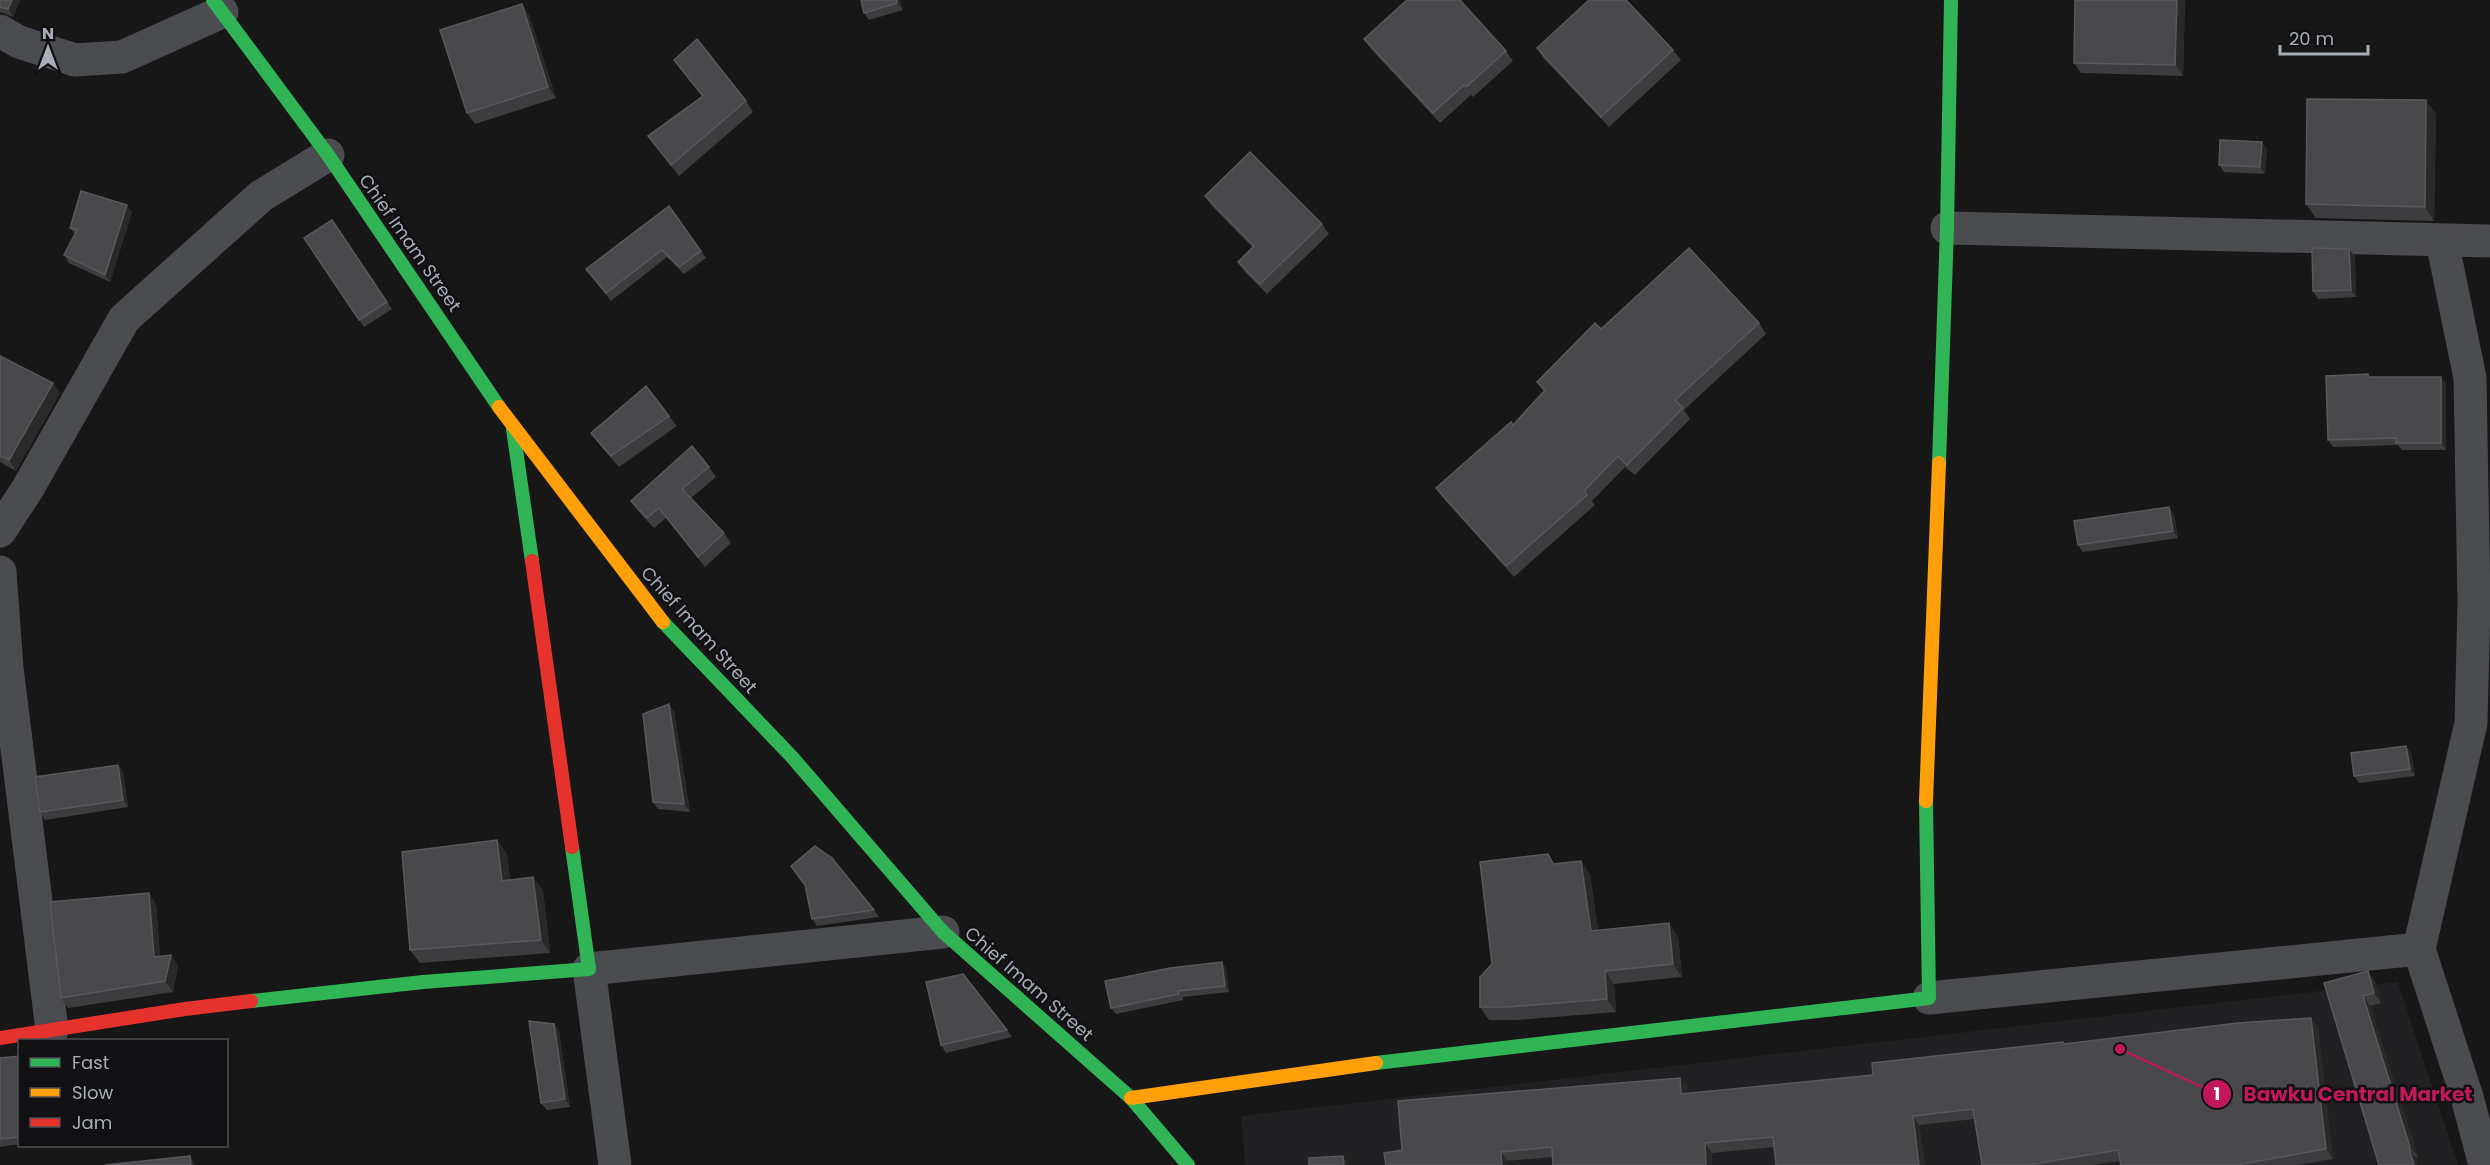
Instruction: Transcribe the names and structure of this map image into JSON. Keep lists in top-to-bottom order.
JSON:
{
  "streets": {
    "street": ["Chief Imam Street"]
  },
  "places": ["Bawku Central Market"],
  "legend": ["Fast", "Slow", "Jam"],
  "scale_bar": "20 m",
  "north": "top"
}
